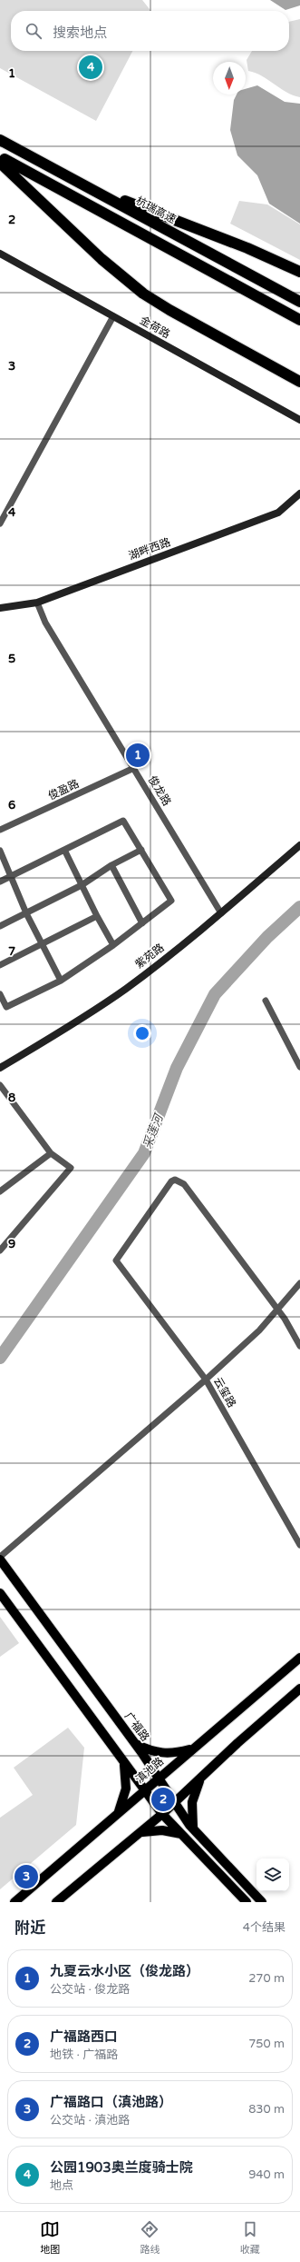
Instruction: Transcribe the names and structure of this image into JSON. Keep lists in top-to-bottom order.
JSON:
{
  "streets": {
    "highway": ["杭瑞高速"],
    "main road": ["广福路", "滇池路"],
    "street": [
      "金荷路",
      "湖畔西路",
      "俊盈路",
      "俊龙路",
      "紫苑路",
      "云玺路"
    ]
  },
  "crossings": [
    ["湖畔西路", "俊龙路"],
    ["俊盈路", "俊龙路"],
    ["俊龙路", "紫苑路"],
    ["广福路", "滇池路"]
  ],
  "water": ["采莲河"],
  "north": "bottom",
  "page": {
    "search": "搜索地点",
    "pins": [
      "4",
      "1",
      "2",
      "3"
    ],
    "heading": ["附近", "4个结果"],
    "list": [
      {
        "mark": "1",
        "name": "九夏云水小区（俊龙路）",
        "note": "公交站 · 俊龙路",
        "value": "270 m"
      },
      {
        "mark": "2",
        "name": "广福路西口",
        "note": "地铁 · 广福路",
        "value": "750 m"
      },
      {
        "mark": "3",
        "name": "广福路口（滇池路）",
        "note": "公交站 · 滇池路",
        "value": "830 m"
      },
      {
        "mark": "4",
        "name": "公园1903奥兰度骑士院",
        "note": "地点",
        "value": "940 m"
      }
    ],
    "nav": ["地图", "路线", "收藏"]
  },
  "grid": {
    "rows": [
      "1",
      "2",
      "3",
      "4",
      "5",
      "6",
      "7",
      "8",
      "9"
    ]
  }
}
